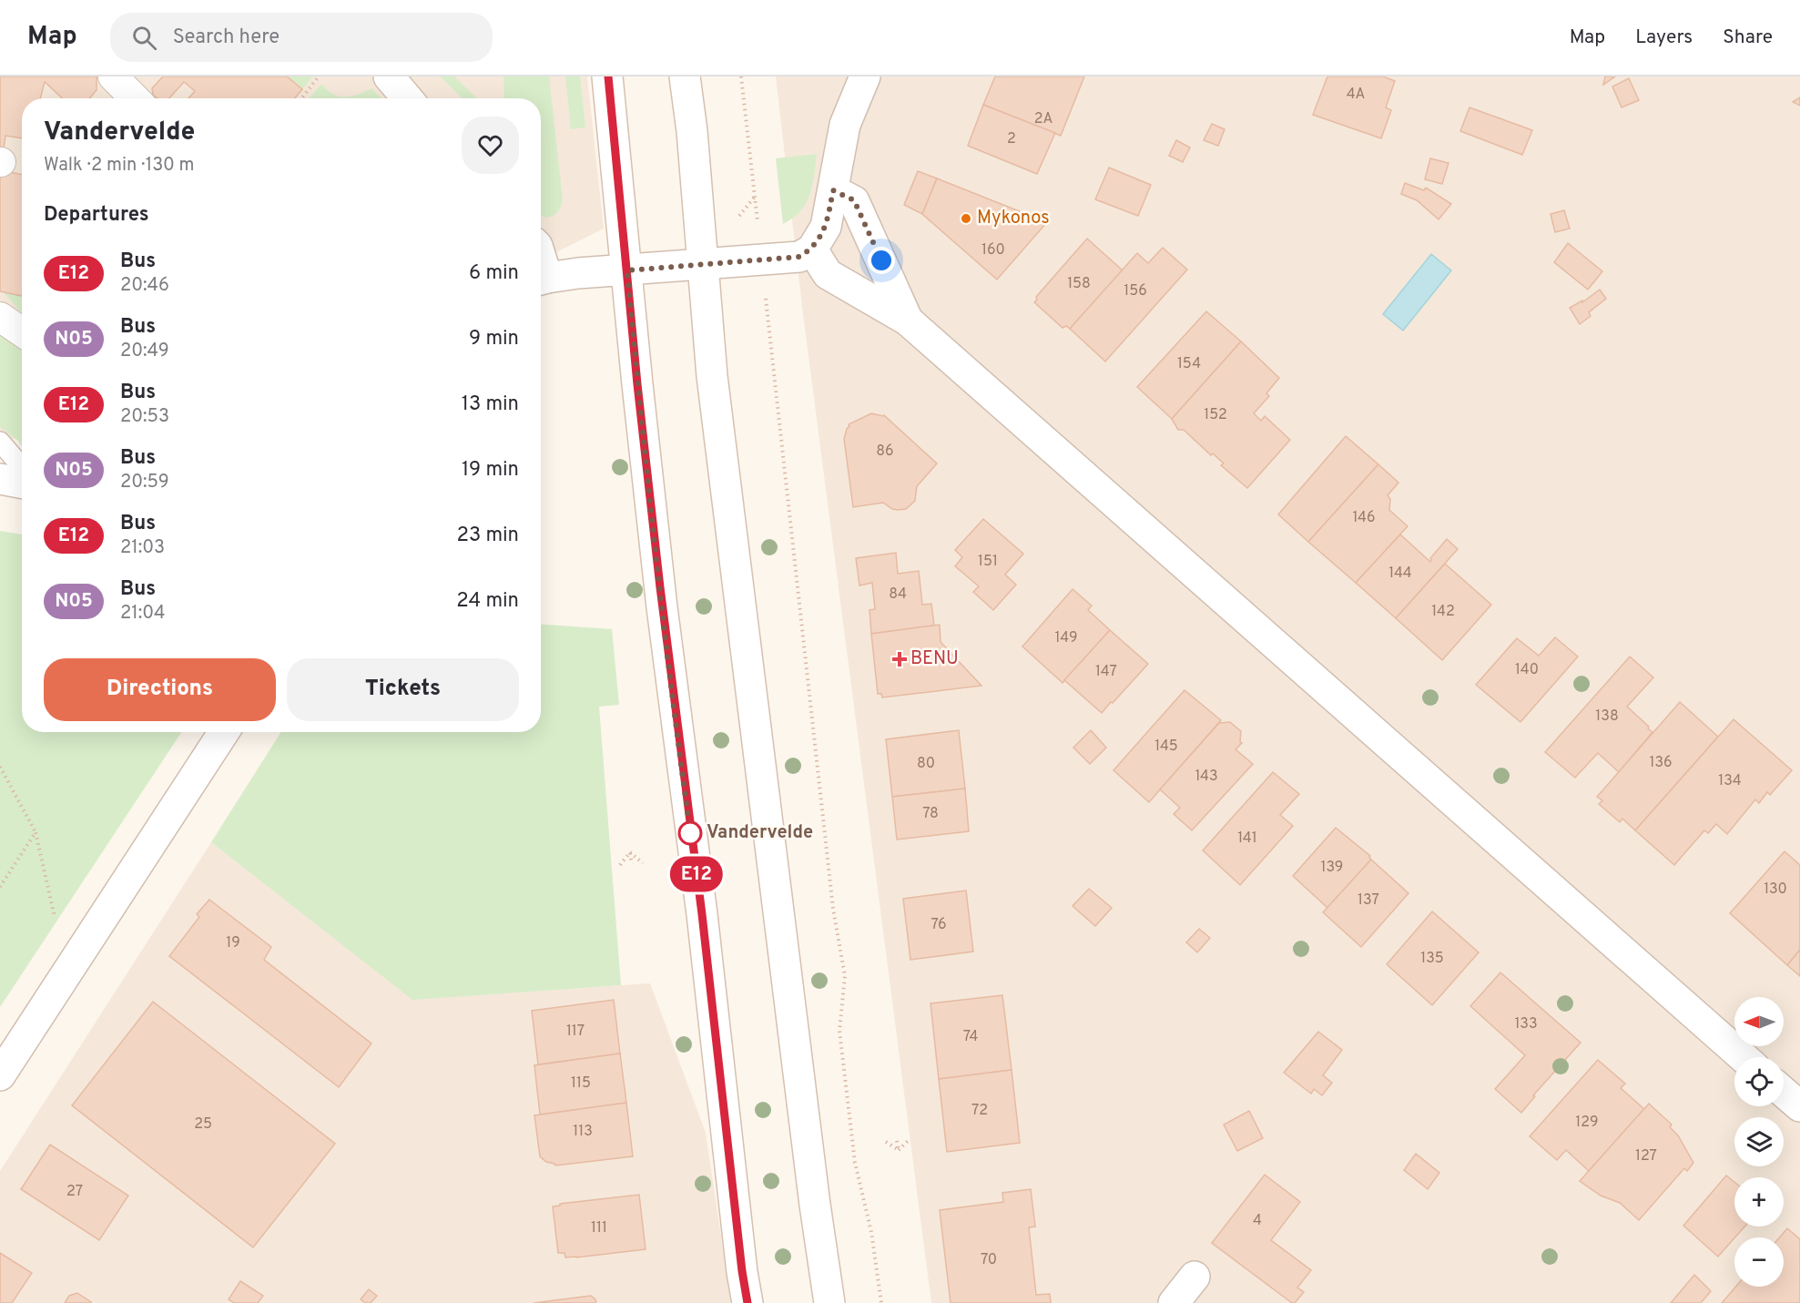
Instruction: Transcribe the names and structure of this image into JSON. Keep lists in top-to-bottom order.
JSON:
{
  "places": {
    "other": ["Mykonos", "Vandervelde"],
    "health": ["BENU"]
  },
  "lines": ["bus line E12"],
  "house_numbers": [
    "4A",
    "2A",
    "2",
    "160",
    "158",
    "156",
    "154",
    "152",
    "86",
    "146",
    "151",
    "144",
    "84",
    "142",
    "149",
    "140",
    "147",
    "138",
    "145",
    "136",
    "80",
    "143",
    "134",
    "78",
    "141",
    "139",
    "130",
    "137",
    "76",
    "19",
    "135",
    "133",
    "117",
    "74",
    "115",
    "72",
    "129",
    "25",
    "113",
    "127",
    "27",
    "4",
    "111",
    "70"
  ],
  "north": "left",
  "page": {
    "header": "Map",
    "search": "Search here",
    "nav": ["Map", "Layers", "Share"],
    "on_map": "E12",
    "heading": [
      ["Vandervelde", "Walk · 2 min · 130 m"],
      "Departures"
    ],
    "list": [
      {
        "mark": "E12",
        "name": "Bus",
        "note": "20:46",
        "value": "6 min"
      },
      {
        "mark": "N05",
        "name": "Bus",
        "note": "20:49",
        "value": "9 min"
      },
      {
        "mark": "E12",
        "name": "Bus",
        "note": "20:53",
        "value": "13 min"
      },
      {
        "mark": "N05",
        "name": "Bus",
        "note": "20:59",
        "value": "19 min"
      },
      {
        "mark": "E12",
        "name": "Bus",
        "note": "21:03",
        "value": "23 min"
      },
      {
        "mark": "N05",
        "name": "Bus",
        "note": "21:04",
        "value": "24 min"
      }
    ],
    "buttons": ["Directions", "Tickets"],
    "map_buttons": ["+", "−"]
  }
}
